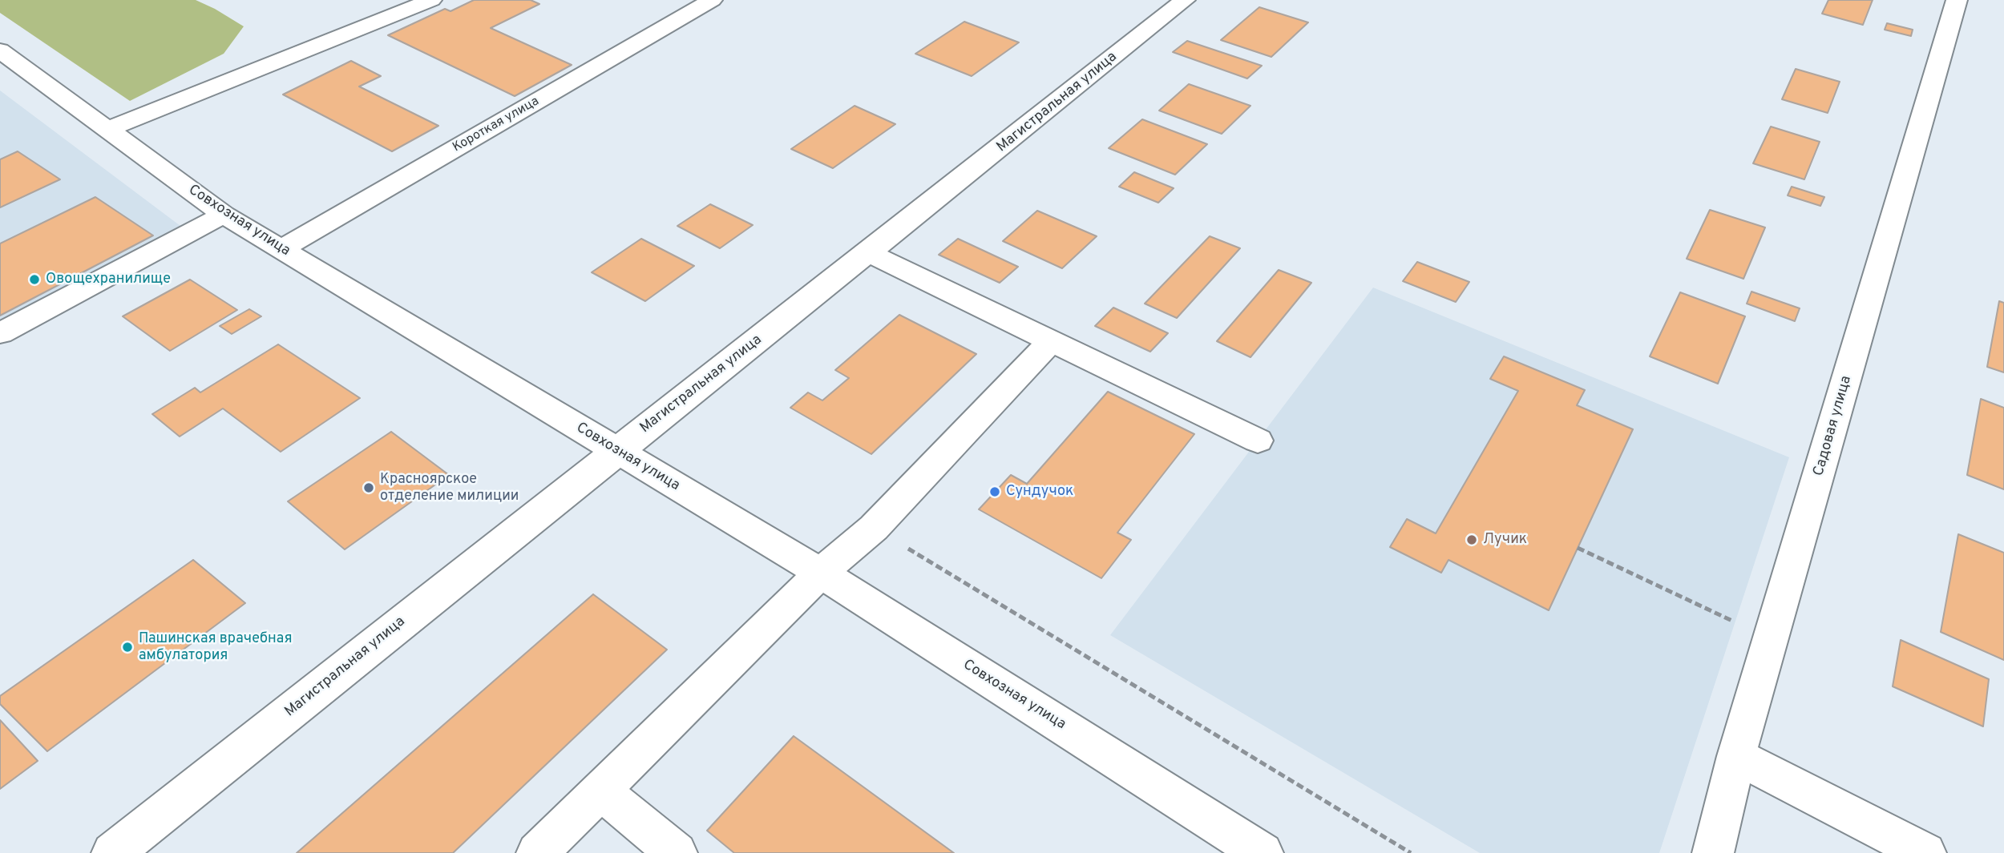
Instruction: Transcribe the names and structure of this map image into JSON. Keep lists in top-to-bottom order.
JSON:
{
  "streets": {
    "street": [
      "Магистральная улица",
      "Короткая улица",
      "Совхозная улица",
      "Садовая улица"
    ]
  },
  "crossings": [
    ["Магистральная улица", "Совхозная улица"],
    ["Короткая улица", "Совхозная улица"]
  ],
  "places": [
    "Овощехранилище",
    "Красноярское отделение милиции",
    "Сундучок",
    "Лучик",
    "Пашинская врачебная амбулатория"
  ]
}
